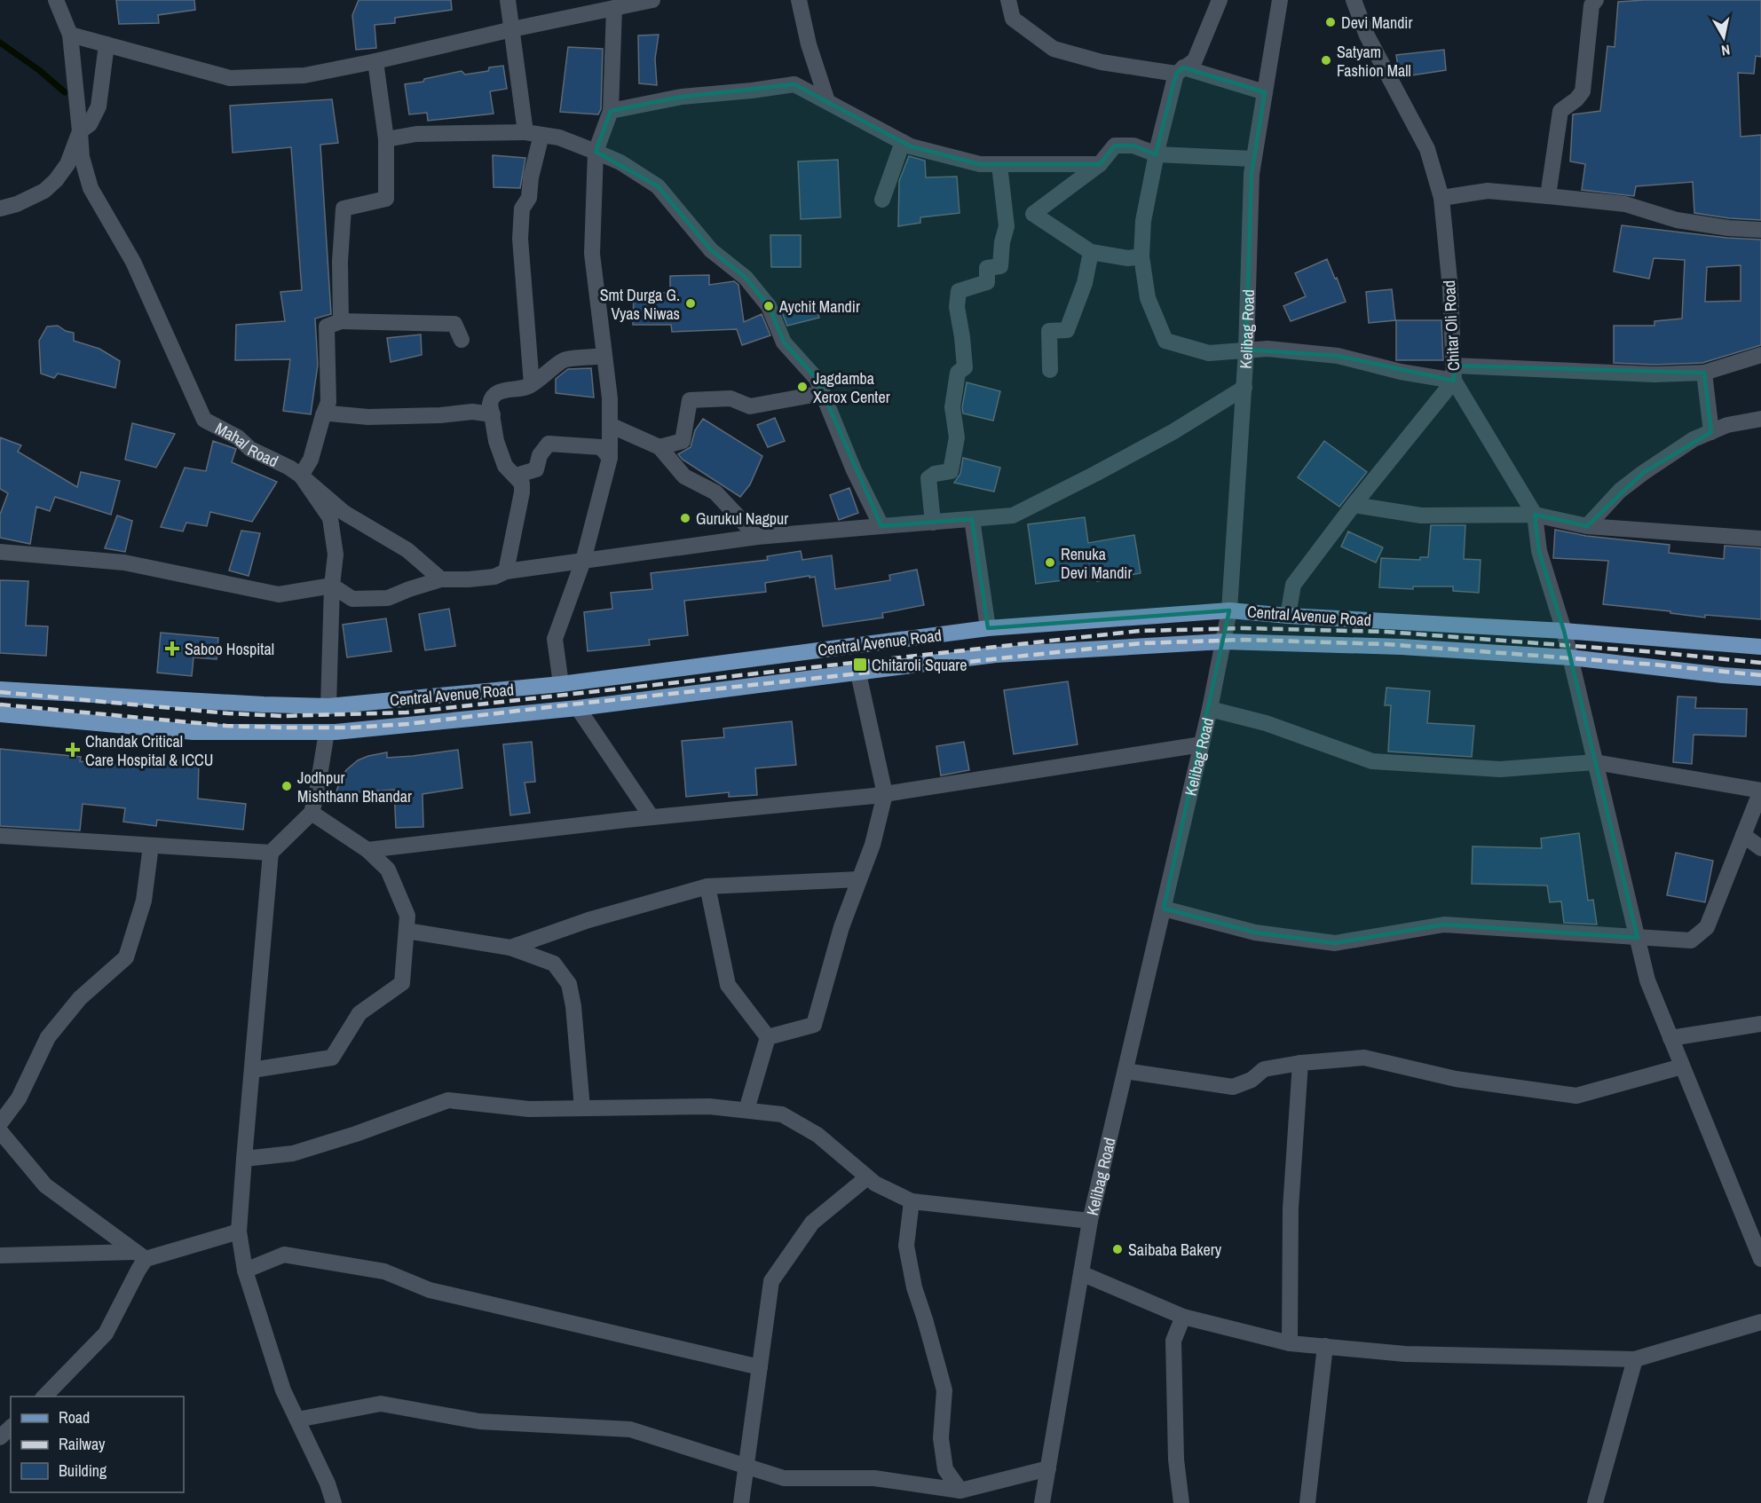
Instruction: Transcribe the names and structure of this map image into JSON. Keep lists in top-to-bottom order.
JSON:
{
  "streets": {
    "main road": ["Central Avenue Road"],
    "street": ["Chitar Oli Road", "Kelibag Road", "Mahal Road"]
  },
  "crossings": [
    ["Chitar Oli Road", "Central Avenue Road"],
    ["Kelibag Road", "Central Avenue Road"],
    ["Mahal Road", "Central Avenue Road"]
  ],
  "places": {
    "other": [
      "Devi Mandir",
      "Satyam Fashion Mall",
      "Smt Durga G. Vyas Niwas",
      "Aychit Mandir",
      "Jagdamba Xerox Center",
      "Gurukul Nagpur",
      "Renuka Devi Mandir",
      "Jodhpur Mishthann Bhandar",
      "Saibaba Bakery"
    ],
    "health": ["Saboo Hospital", "Chandak Critical Care Hospital & ICCU"],
    "transit": ["Chitaroli Square"]
  },
  "legend": ["Road", "Railway", "Building"],
  "north": "bottom"
}
